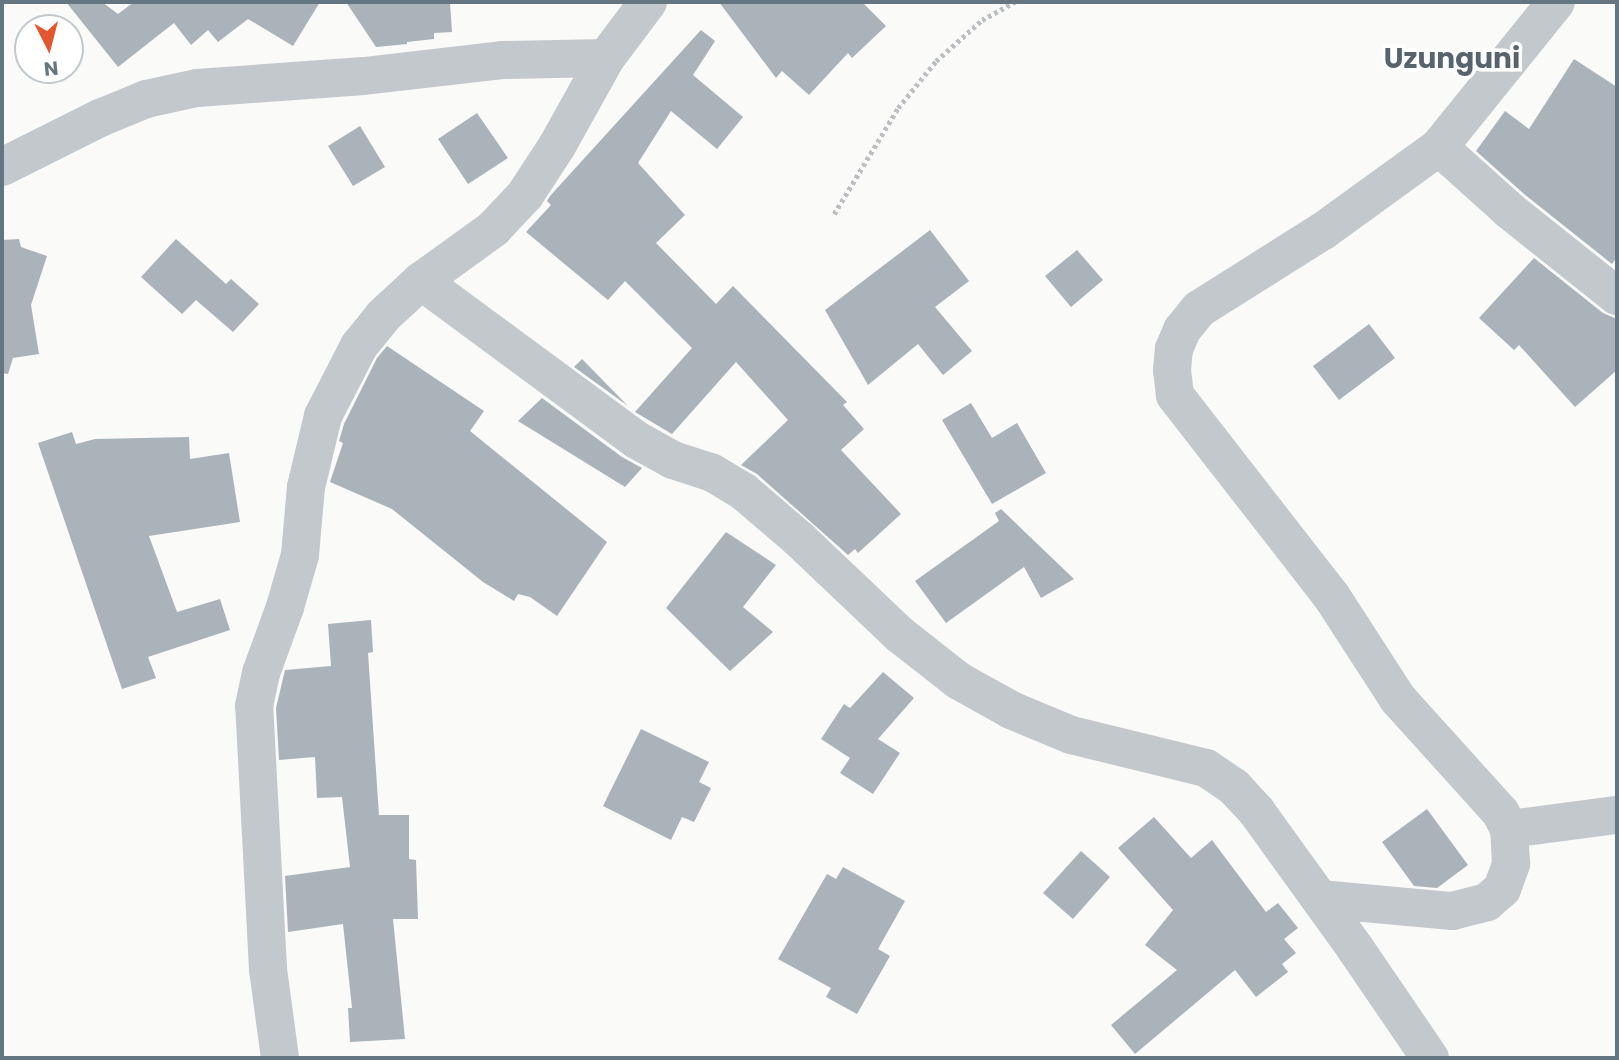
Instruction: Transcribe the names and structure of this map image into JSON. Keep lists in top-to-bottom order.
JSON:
{
  "districts": ["Uzunguni"],
  "north": "bottom"
}
